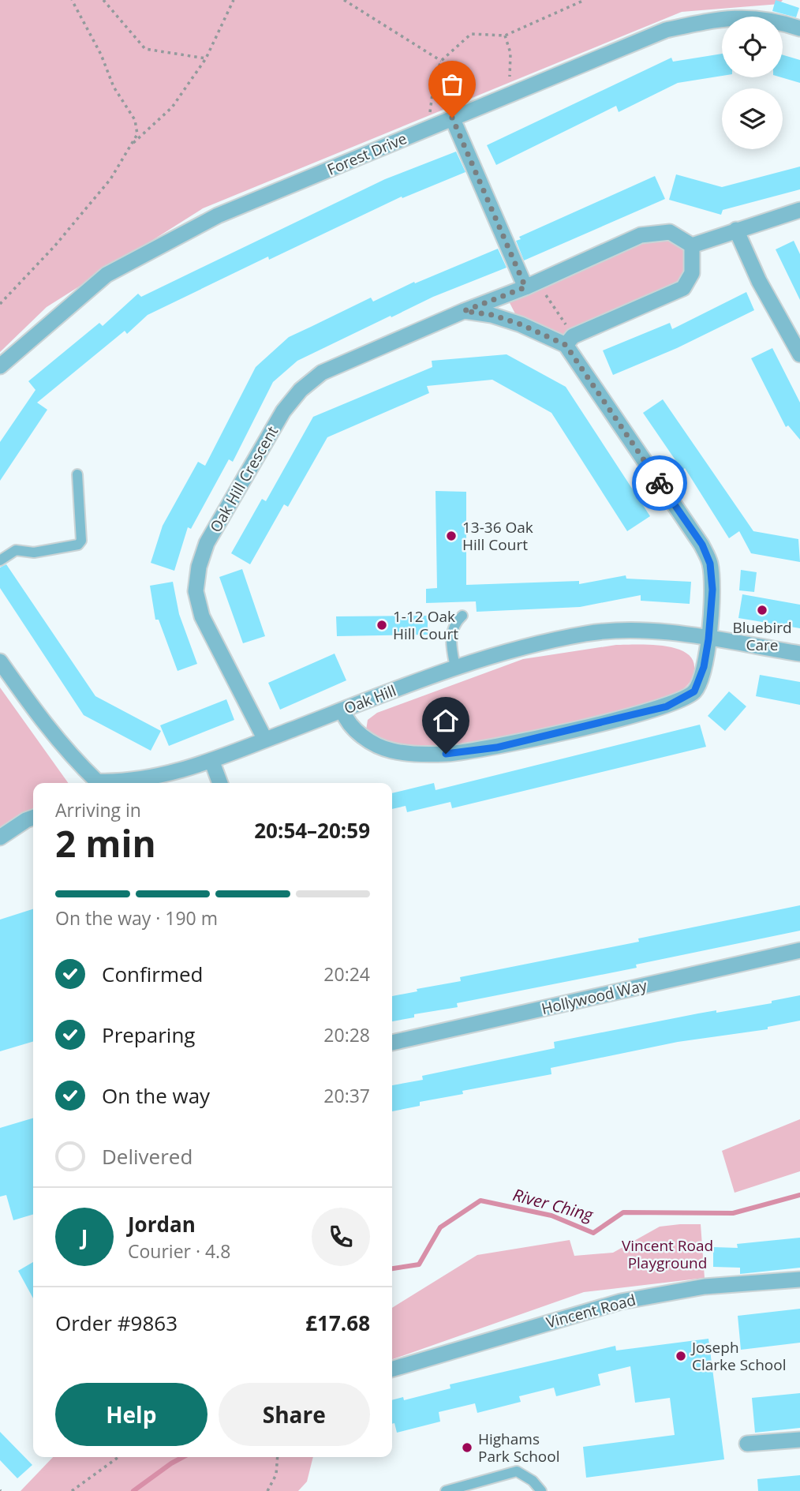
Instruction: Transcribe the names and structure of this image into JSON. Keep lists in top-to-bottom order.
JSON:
{
  "streets": {
    "street": [
      "Forest Drive",
      "Oak Hill Crescent",
      "Oak Hill",
      "Hollywood Way",
      "Vincent Road"
    ]
  },
  "crossings": [
    ["Oak Hill Crescent", "Oak Hill"]
  ],
  "water": ["River Ching"],
  "parks": ["Vincent Road Playground"],
  "places": [
    "13-36 Oak Hill Court",
    "Bluebird Care",
    "1-12 Oak Hill Court",
    "Joseph Clarke School",
    "Highams Park School"
  ],
  "page": {
    "heading": ["2 min", "Arriving in", "20:54–20:59"],
    "panel": [
      "Jordan",
      "Courier · 4.8",
      "Order #9863",
      "£17.68"
    ],
    "bar": "On the way · 190 m",
    "list": [
      ["Confirmed", "20:24"],
      ["Preparing", "20:28"],
      ["On the way", "20:37"],
      "Delivered"
    ],
    "round": "J",
    "buttons": ["Help", "Share"]
  }
}
